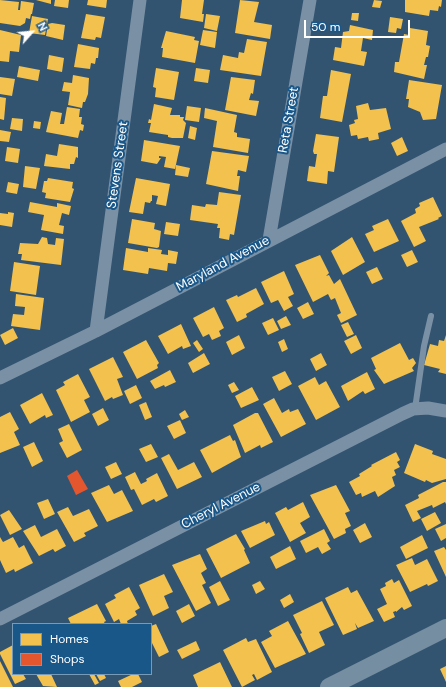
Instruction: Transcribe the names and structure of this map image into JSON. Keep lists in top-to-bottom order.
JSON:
{
  "streets": {
    "street": [
      "Reta Street",
      "Stevens Street",
      "Maryland Avenue",
      "Cheryl Avenue"
    ]
  },
  "crossings": [
    ["Reta Street", "Maryland Avenue"],
    ["Stevens Street", "Maryland Avenue"]
  ],
  "legend": ["Homes", "Shops"],
  "scale_bar": "50 m",
  "north": "top right"
}
